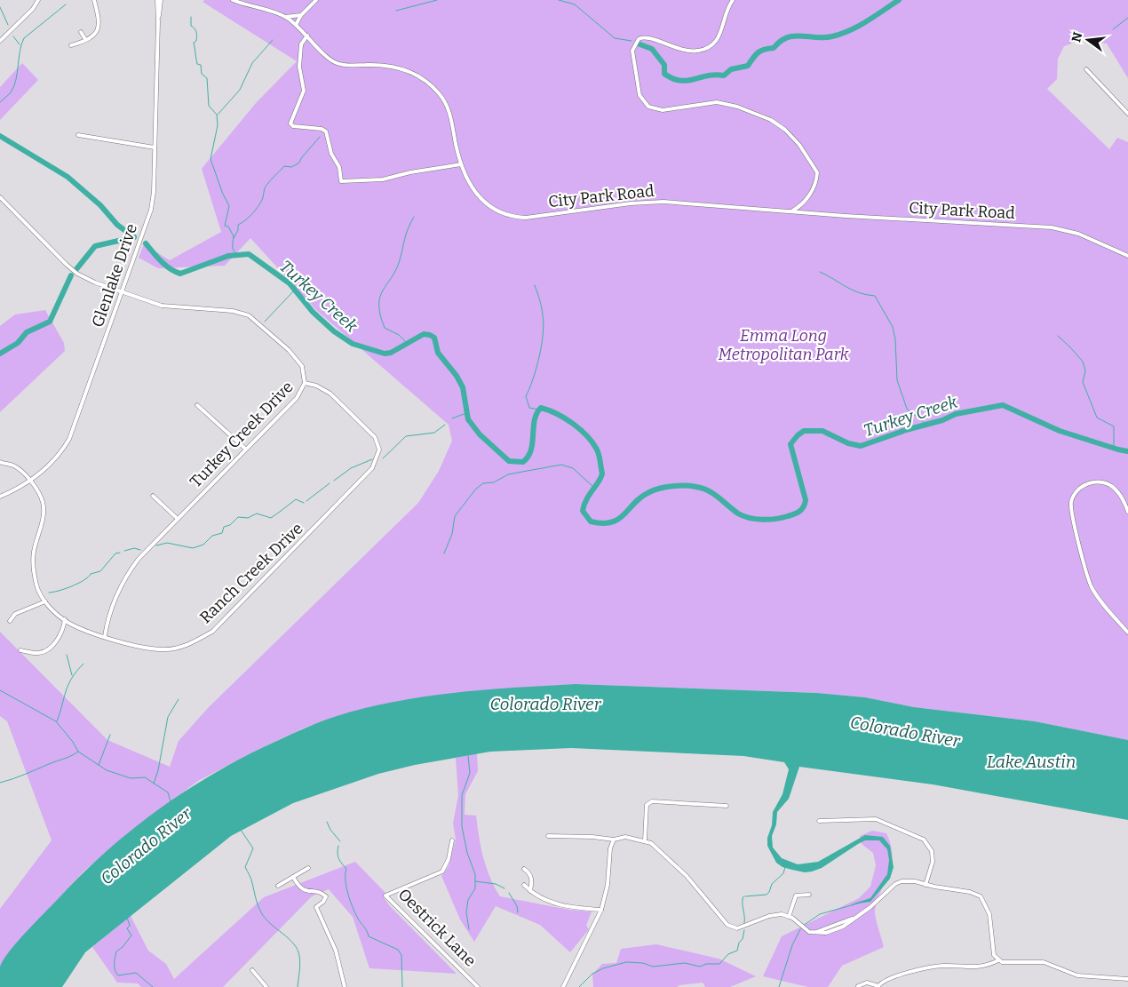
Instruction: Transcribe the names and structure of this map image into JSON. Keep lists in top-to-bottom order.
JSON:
{
  "streets": {
    "street": [
      "City Park Road",
      "Glenlake Drive",
      "Turkey Creek Drive",
      "Ranch Creek Drive",
      "Oestrick Lane"
    ]
  },
  "crossings": [
    ["Glenlake Drive", "Turkey Creek Drive"],
    ["Glenlake Drive", "Ranch Creek Drive"],
    ["Turkey Creek Drive", "Ranch Creek Drive"]
  ],
  "water": ["Turkey Creek", "Colorado River", "Lake Austin"],
  "parks": ["Emma Long Metropolitan Park"],
  "north": "left"
}
